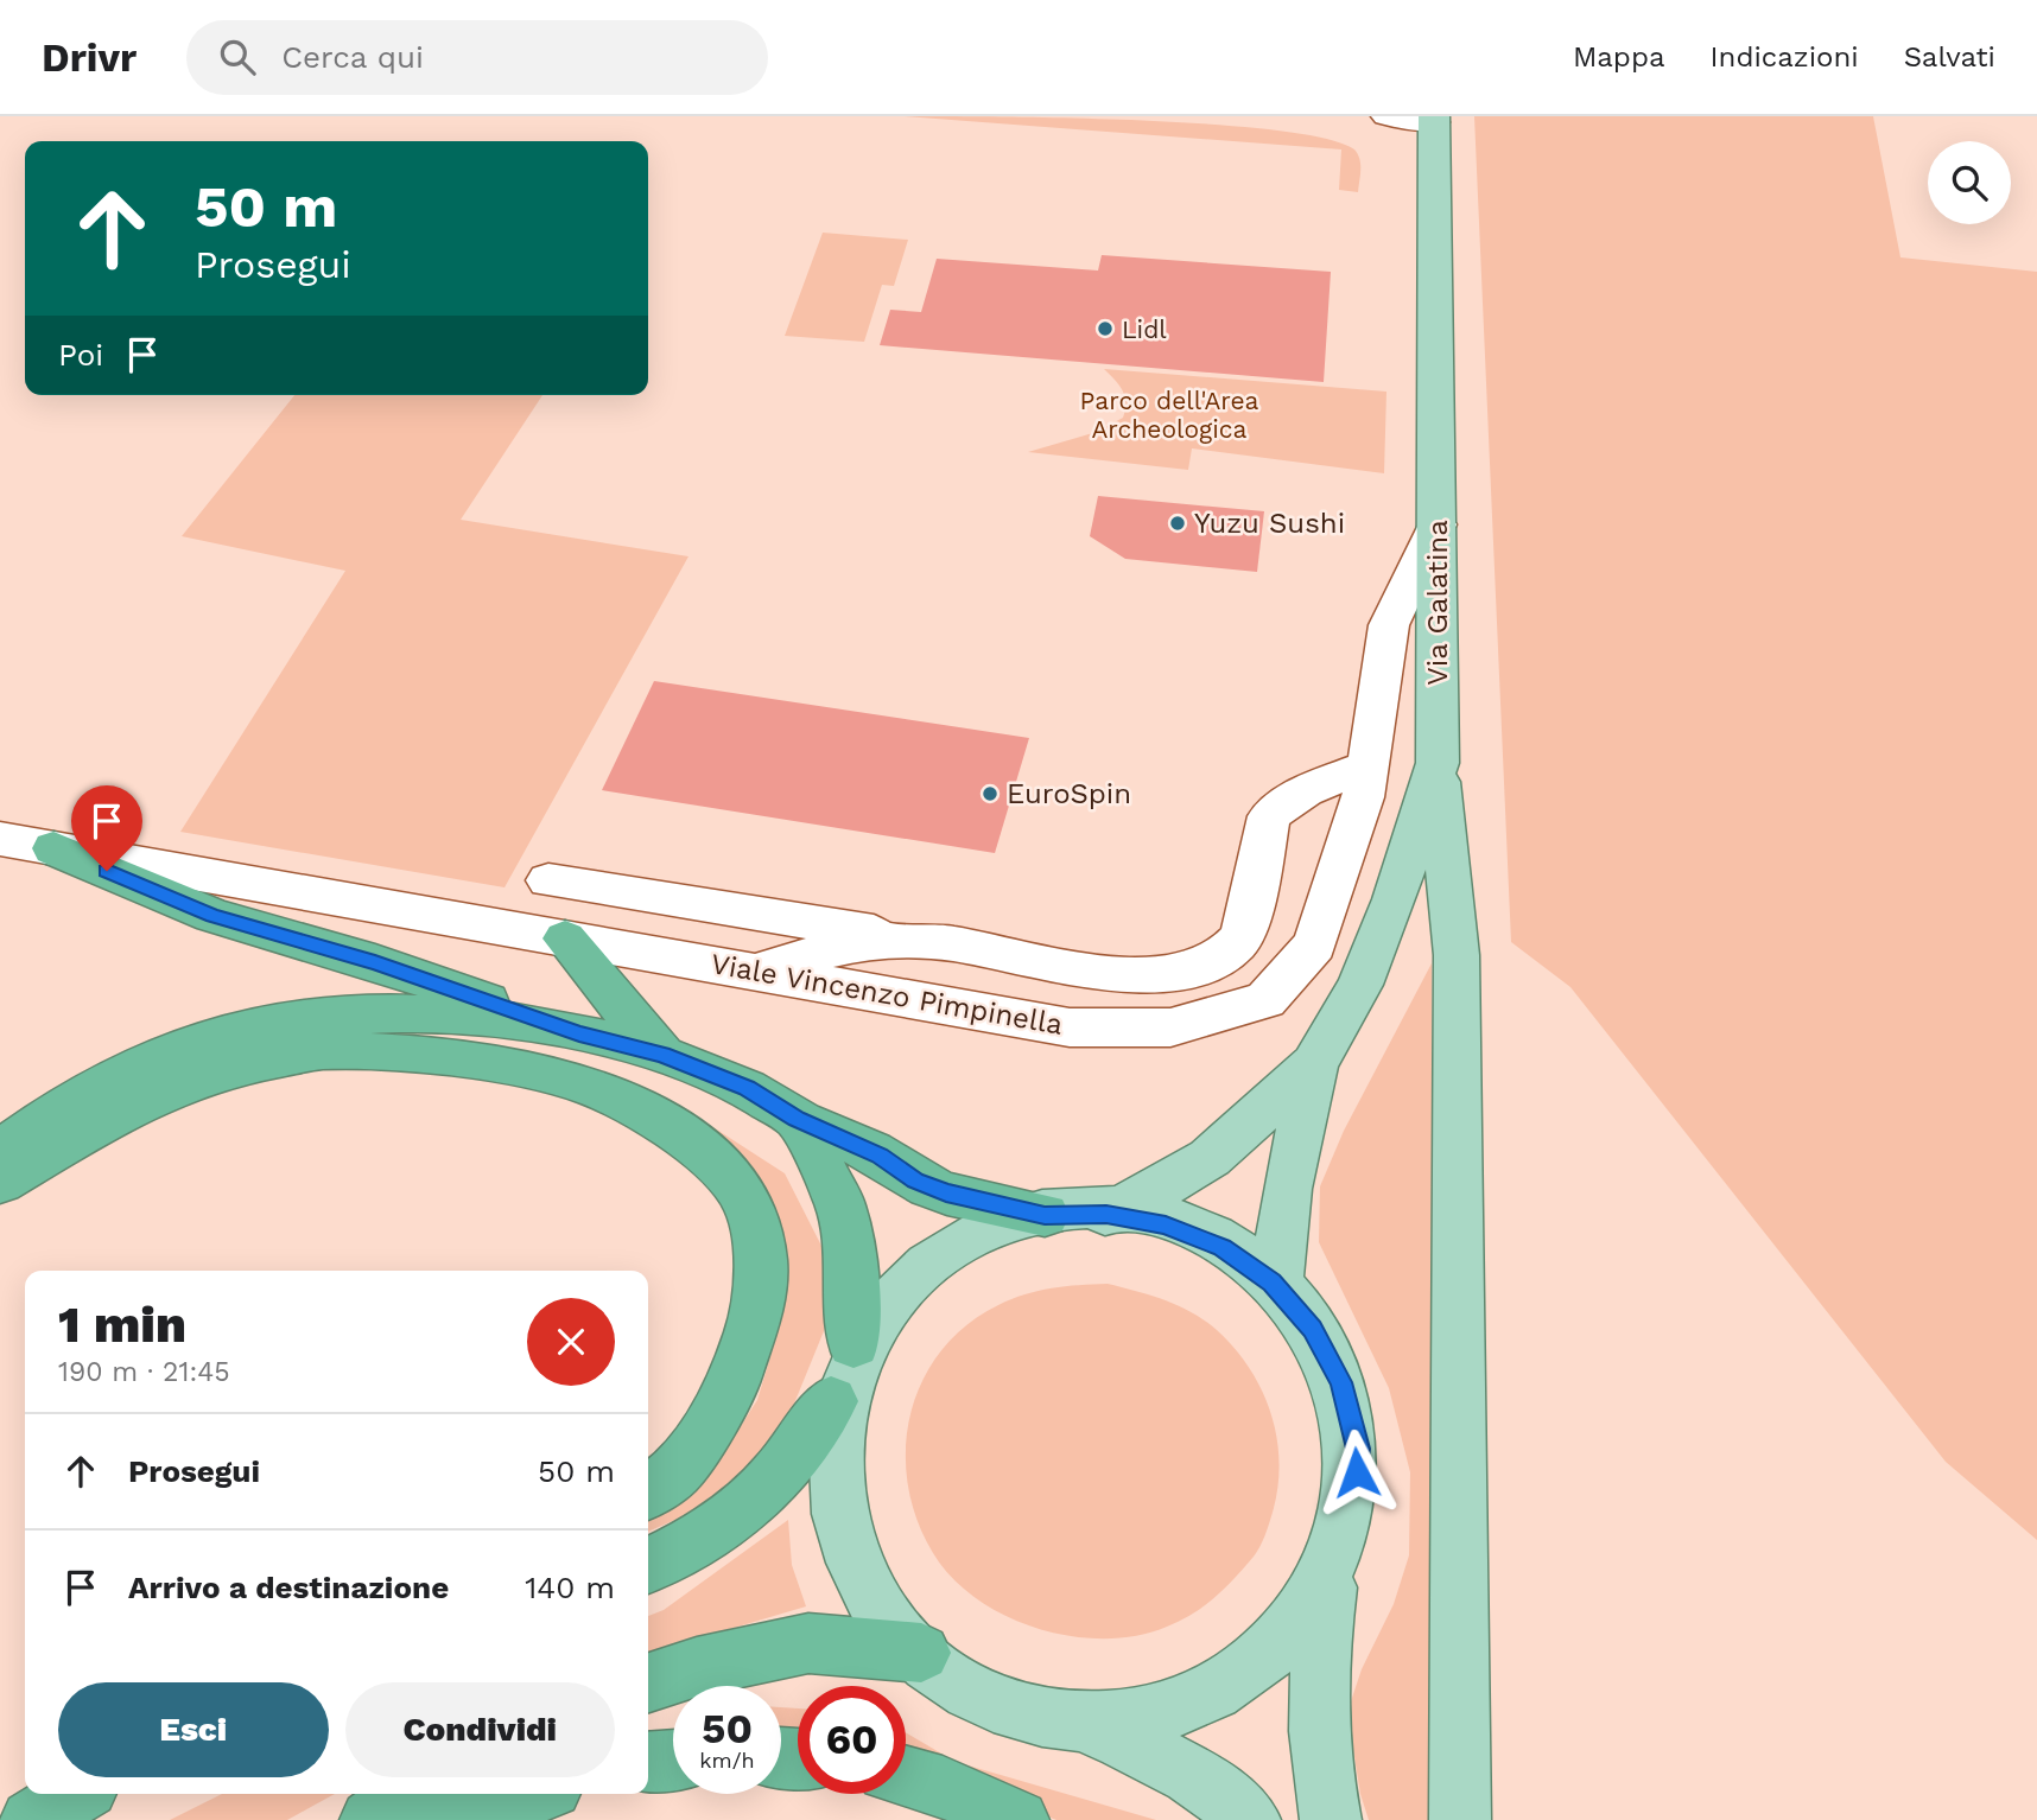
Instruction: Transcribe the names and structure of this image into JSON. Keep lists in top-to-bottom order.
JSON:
{
  "streets": {
    "main road": ["Via Galatina"],
    "street": ["Viale Vincenzo Pimpinella"]
  },
  "crossings": [
    ["Via Galatina", "Viale Vincenzo Pimpinella"]
  ],
  "parks": ["Parco dell'Area Archeologica"],
  "places": ["Lidl", "Yuzu Sushi", "EuroSpin"],
  "page": {
    "header": "Drivr",
    "search": "Cerca qui",
    "nav": ["Mappa", "Indicazioni", "Salvati"],
    "turn": ["50 m", "Prosegui"],
    "then": "Poi",
    "heading": ["1 min", "190 m · 21:45"],
    "list": [
      {
        "name": "Prosegui",
        "value": "50 m"
      },
      {
        "name": "Arrivo a destinazione",
        "value": "140 m"
      }
    ],
    "buttons": ["Esci", "Condividi"],
    "speed": "50 km/h",
    "limit": "60"
  }
}
